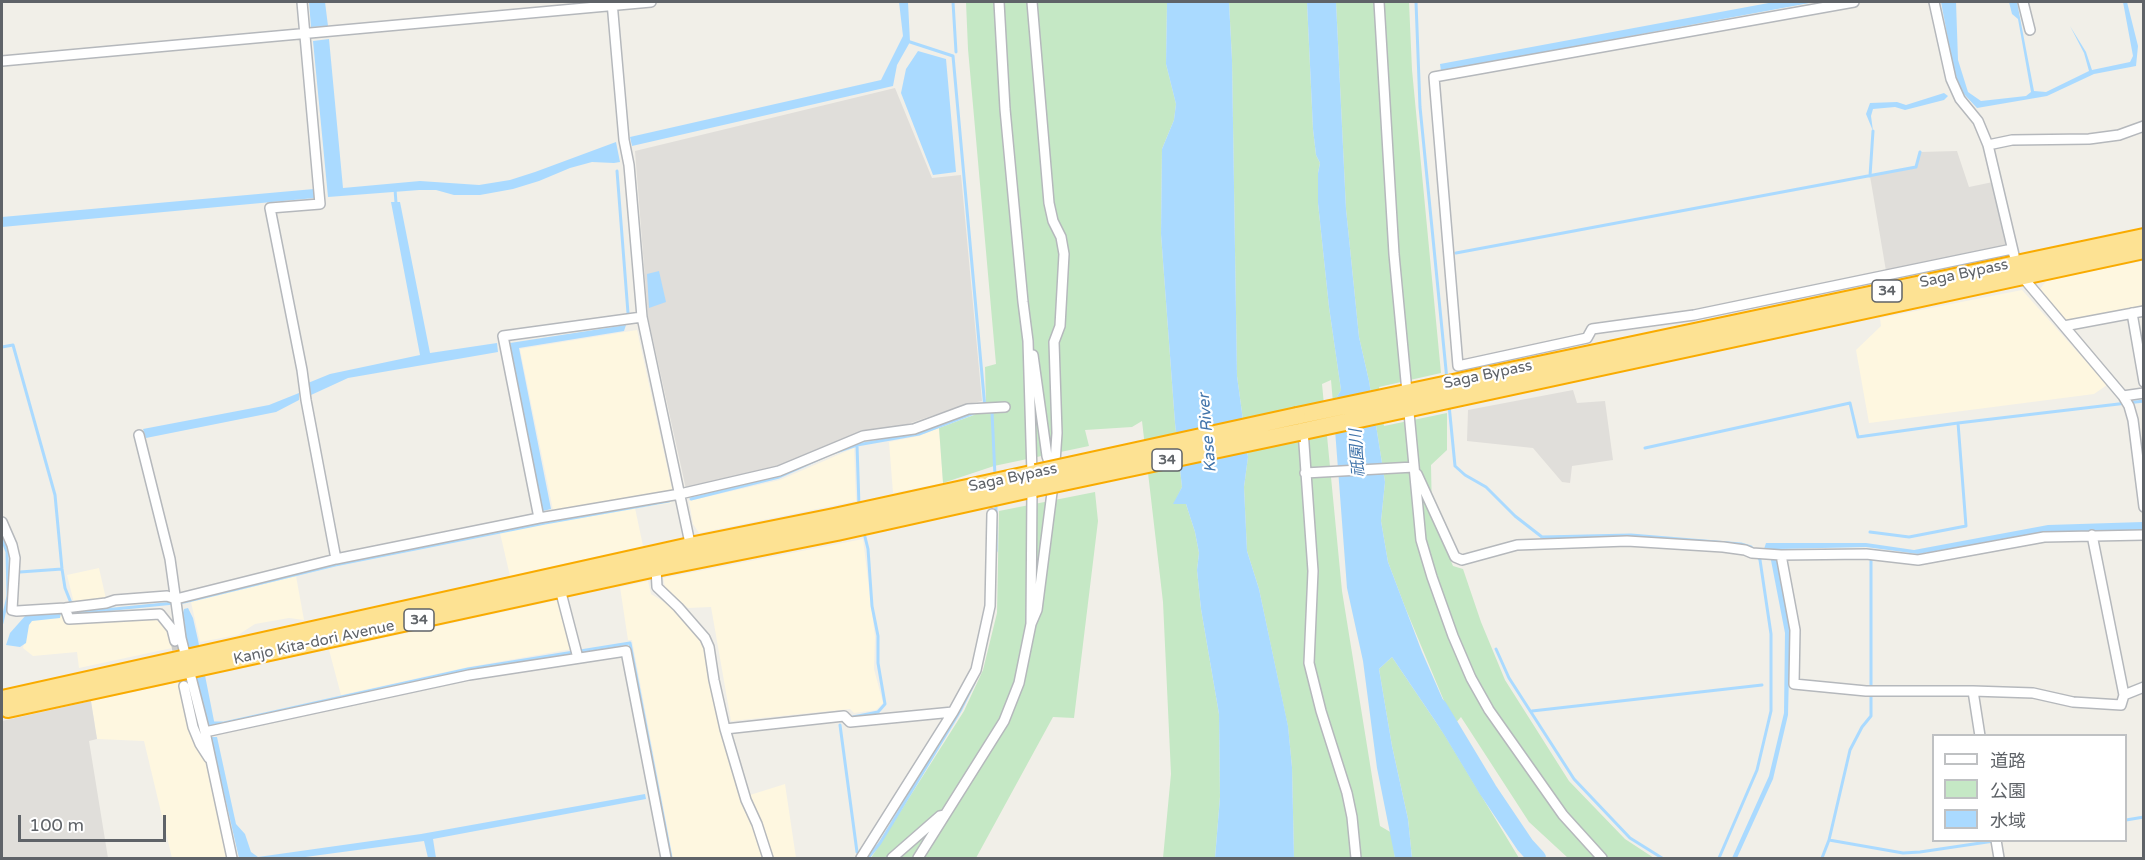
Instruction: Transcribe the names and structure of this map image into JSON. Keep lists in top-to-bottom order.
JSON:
{
  "streets": {
    "highway": ["Saga Bypass", "34", "Kanjo Kita-dori Avenue"]
  },
  "crossings": [
    ["Saga Bypass", "Kanjo Kita-dori Avenue"]
  ],
  "water": ["Kase River", "祇園川"],
  "legend": ["道路", "公園", "水域"],
  "scale_bar": "100 m"
}
